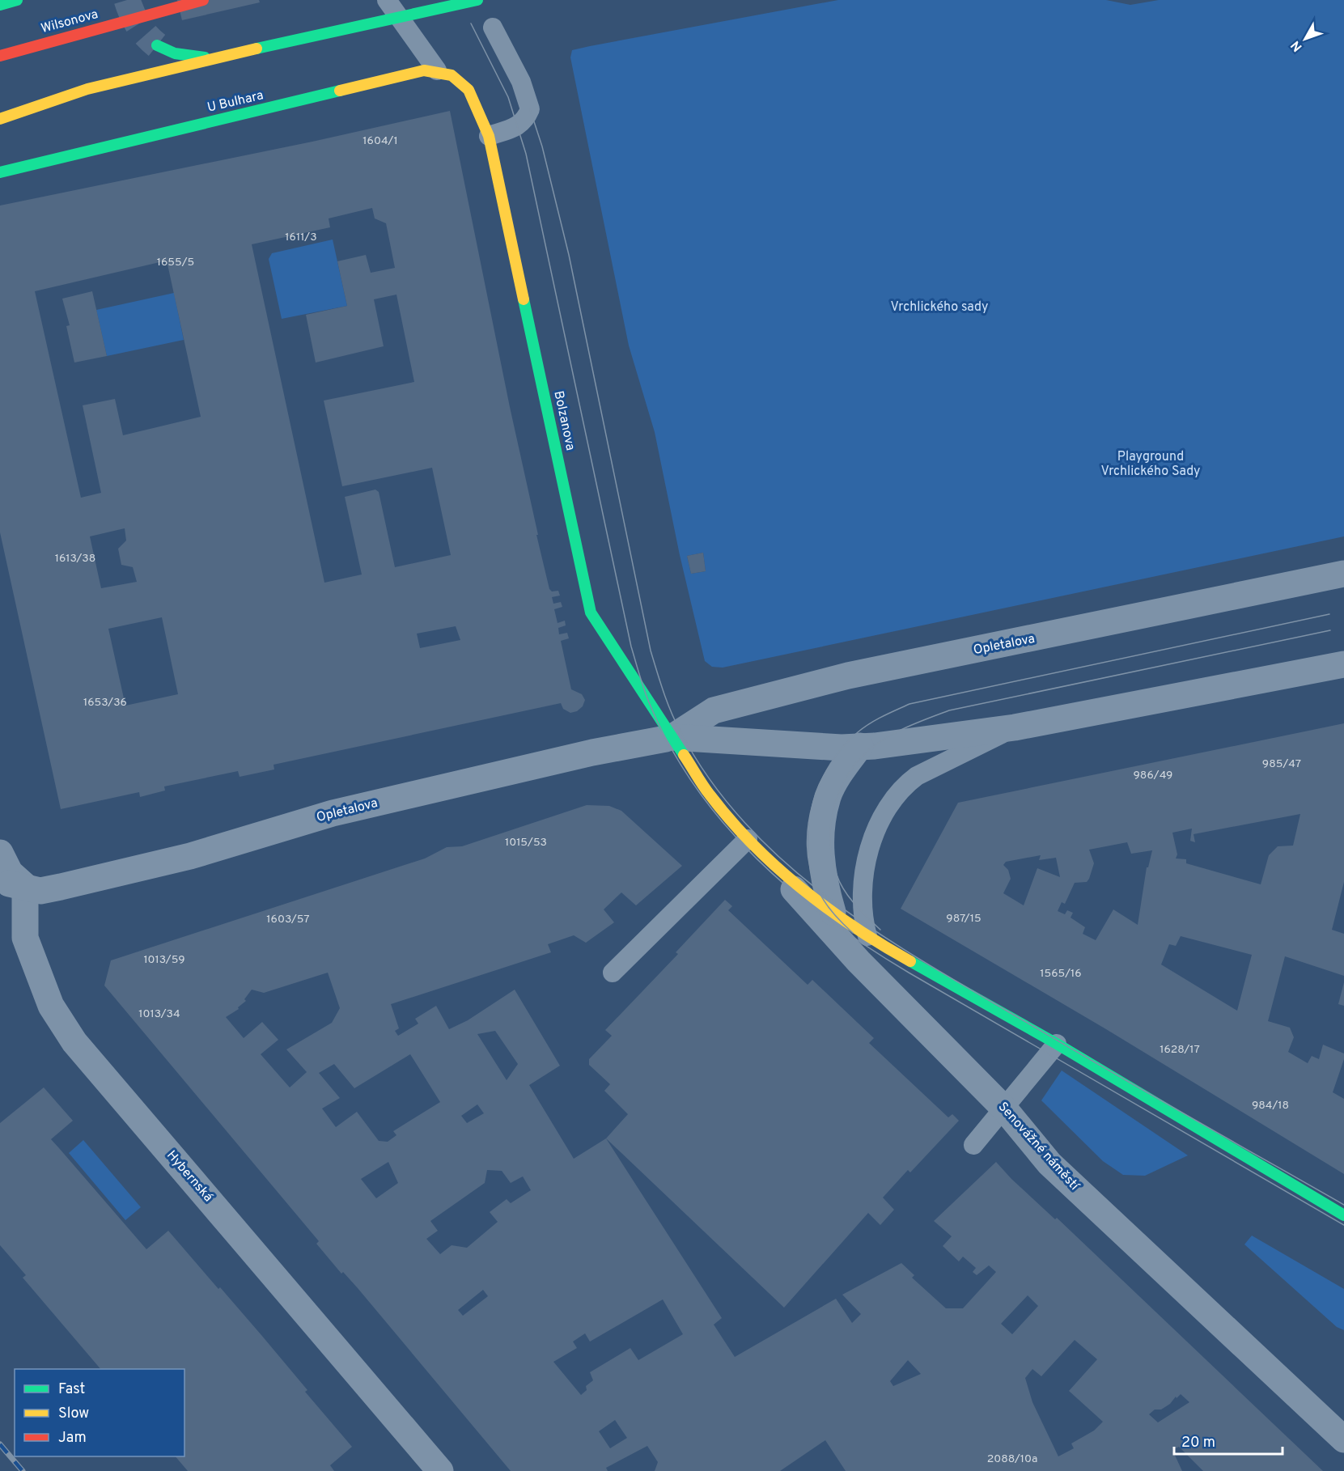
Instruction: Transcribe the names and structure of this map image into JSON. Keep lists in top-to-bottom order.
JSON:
{
  "streets": {
    "street": [
      "Wilsonova",
      "U Bulhara",
      "Bolzanova",
      "Opletalova",
      "Senovážné náměstí",
      "Hybernská"
    ]
  },
  "crossings": [
    ["U Bulhara", "Bolzanova"],
    ["Bolzanova", "Opletalova"],
    ["Bolzanova", "Senovážné náměstí"],
    ["Opletalova", "Senovážné náměstí"],
    ["Opletalova", "Hybernská"]
  ],
  "parks": ["Vrchlického sady", "Playground Vrchlického Sady"],
  "house_numbers": [
    "1604/1",
    "1611/3",
    "1655/5",
    "1613/38",
    "1653/36",
    "985/47",
    "986/49",
    "1015/53",
    "987/15",
    "1603/57",
    "1013/59",
    "1565/16",
    "1013/34",
    "1628/17",
    "984/18",
    "2088/10a"
  ],
  "legend": ["Fast", "Slow", "Jam"],
  "scale_bar": "20 m",
  "north": "bottom left"
}
